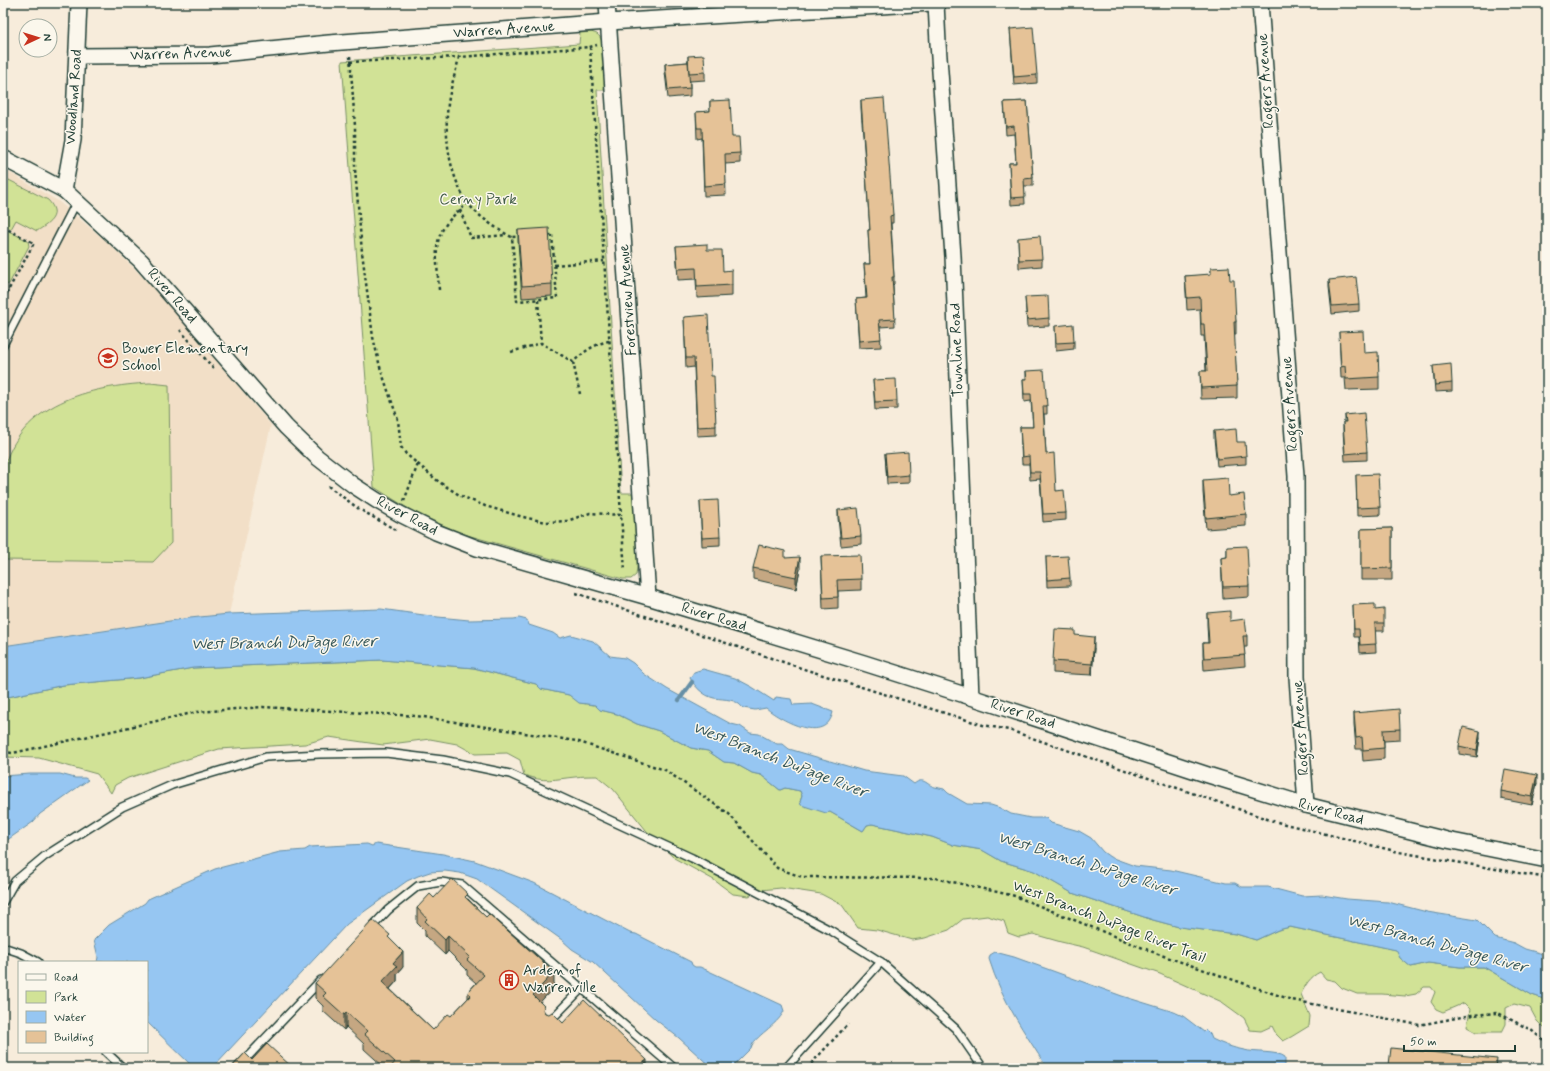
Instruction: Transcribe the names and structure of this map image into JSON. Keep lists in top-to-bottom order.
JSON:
{
  "streets": {
    "street": [
      "Warren Avenue",
      "Rogers Avenue",
      "Woodland Road",
      "River Road",
      "Forestview Avenue",
      "Townline Road"
    ],
    "path": ["West Branch DuPage River Trail"]
  },
  "crossings": [
    ["Warren Avenue", "Woodland Road"],
    ["Warren Avenue", "Forestview Avenue"],
    ["Rogers Avenue", "River Road"],
    ["Woodland Road", "River Road"],
    ["River Road", "Forestview Avenue"],
    ["River Road", "Townline Road"]
  ],
  "water": ["West Branch DuPage River"],
  "parks": ["Cerny Park"],
  "places": {
    "school or university": ["Bower Elementary School"],
    "building": ["Arden of Warrenville"]
  },
  "legend": [
    "Road",
    "Park",
    "Water",
    "Building"
  ],
  "scale_bar": "50 m",
  "north": "right"
}
